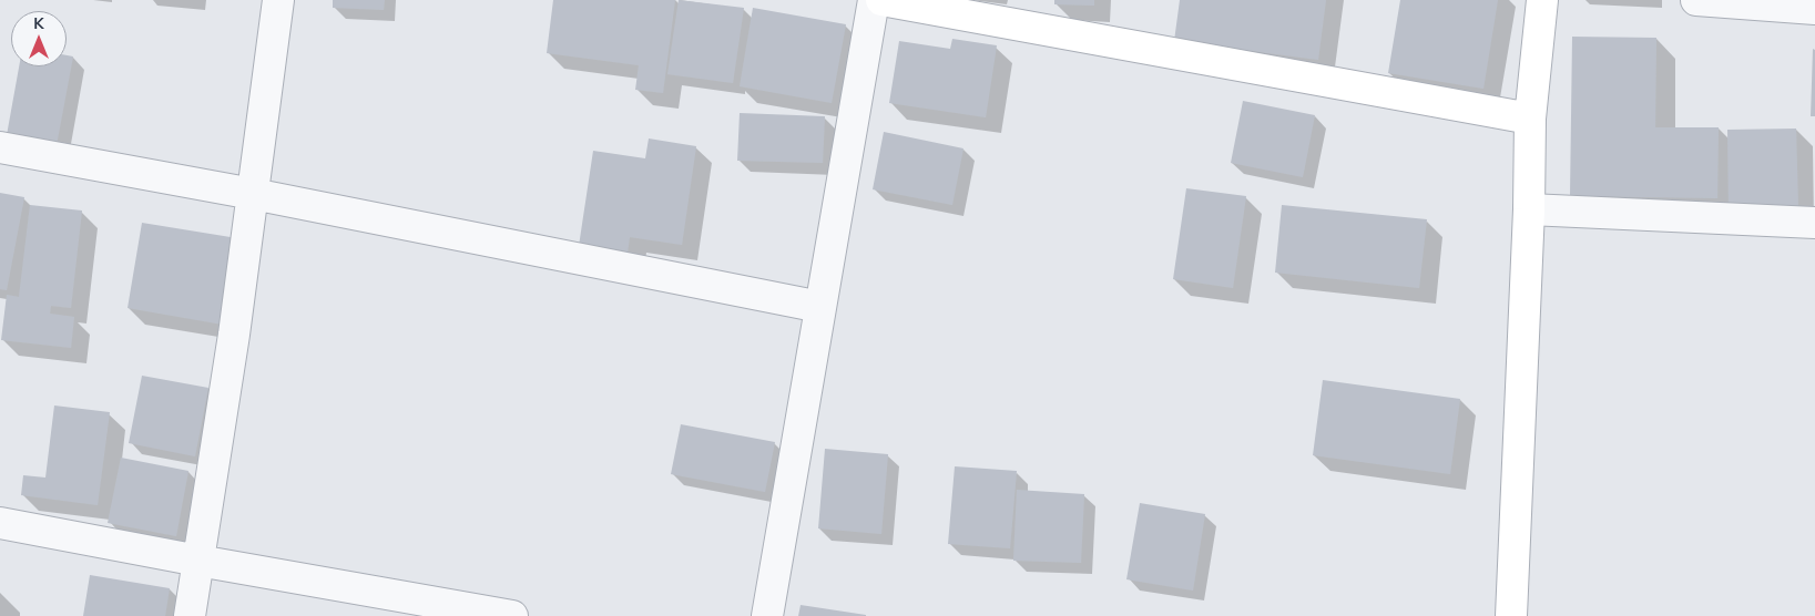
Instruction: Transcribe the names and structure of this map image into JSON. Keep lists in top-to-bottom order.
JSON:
{
  "north": "top"
}
